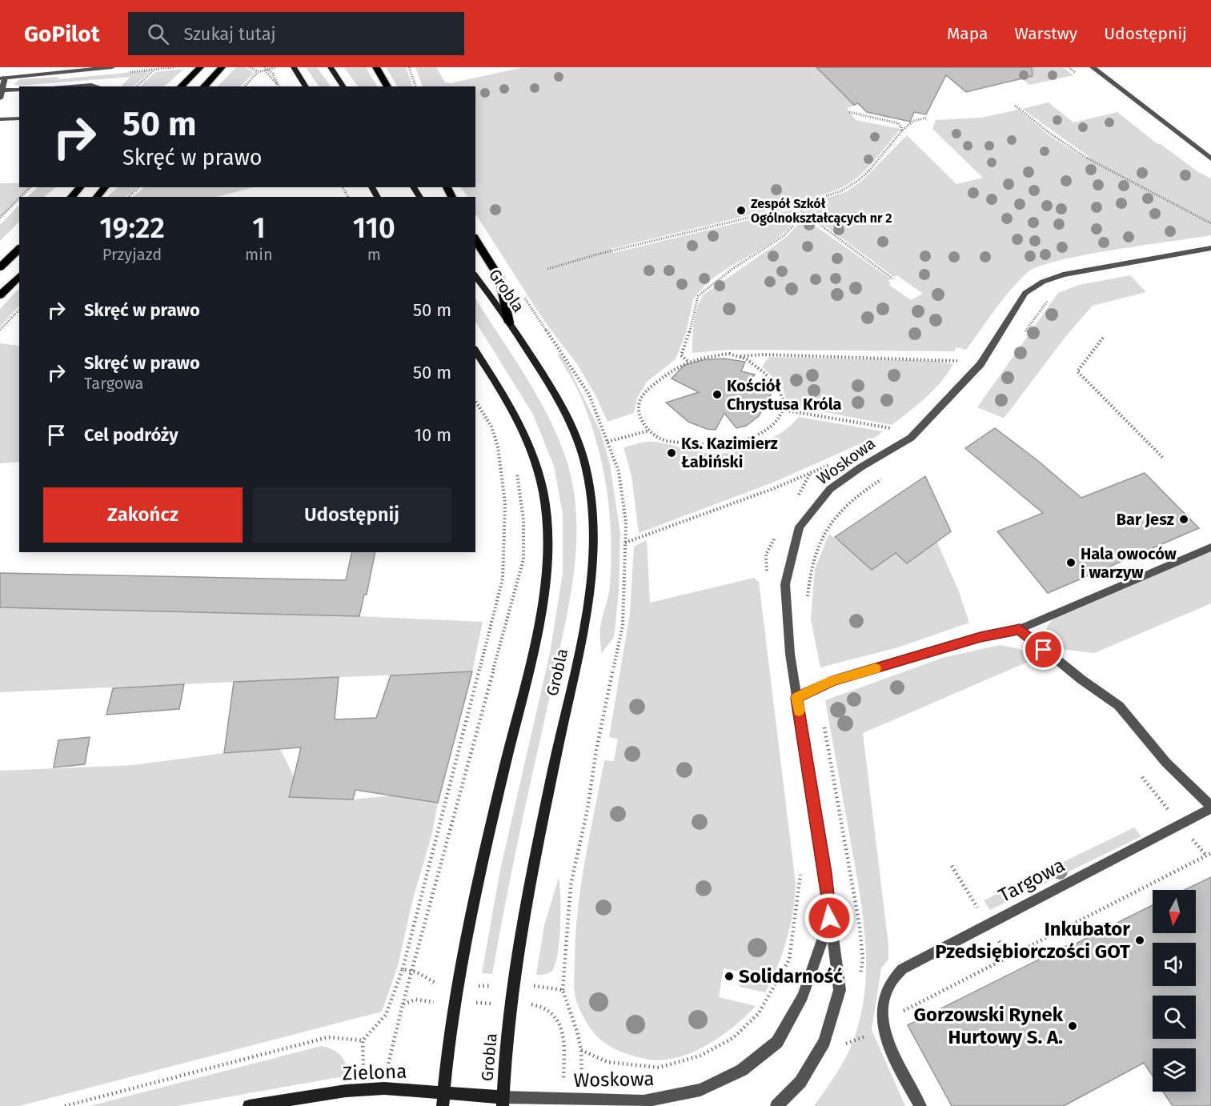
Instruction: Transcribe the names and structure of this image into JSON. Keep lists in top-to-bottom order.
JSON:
{
  "streets": {
    "main road": ["Grobla", "Zielona"],
    "street": ["Woskowa", "Targowa"]
  },
  "crossings": [
    ["Grobla", "Woskowa"],
    ["Grobla", "Zielona"],
    ["Woskowa", "Zielona"]
  ],
  "places": [
    "Zespół Szkół Ogólnokształcących nr 2",
    "Kościół Chrystusa Króla",
    "Ks. Kazimierz Łabiński",
    "Bar Jesz",
    "Hala owoców i warzyw",
    "Inkubator Pzedsiębiorczości GOT",
    "Solidarność",
    "Gorzowski Rynek Hurtowy S. A."
  ],
  "north": "bottom",
  "page": {
    "header": "GoPilot",
    "search": "Szukaj tutaj",
    "nav": ["Mapa", "Warstwy", "Udostępnij"],
    "turn": ["50 m", "Skręć w prawo"],
    "eta": [
      "19:22",
      "Przyjazd",
      "1",
      "min",
      "110",
      "m"
    ],
    "list": [
      {
        "name": "Skręć w prawo",
        "value": "50 m"
      },
      {
        "name": "Skręć w prawo",
        "note": "Targowa",
        "value": "50 m"
      },
      {
        "name": "Cel podróży",
        "value": "10 m"
      }
    ],
    "buttons": ["Zakończ", "Udostępnij"]
  }
}
